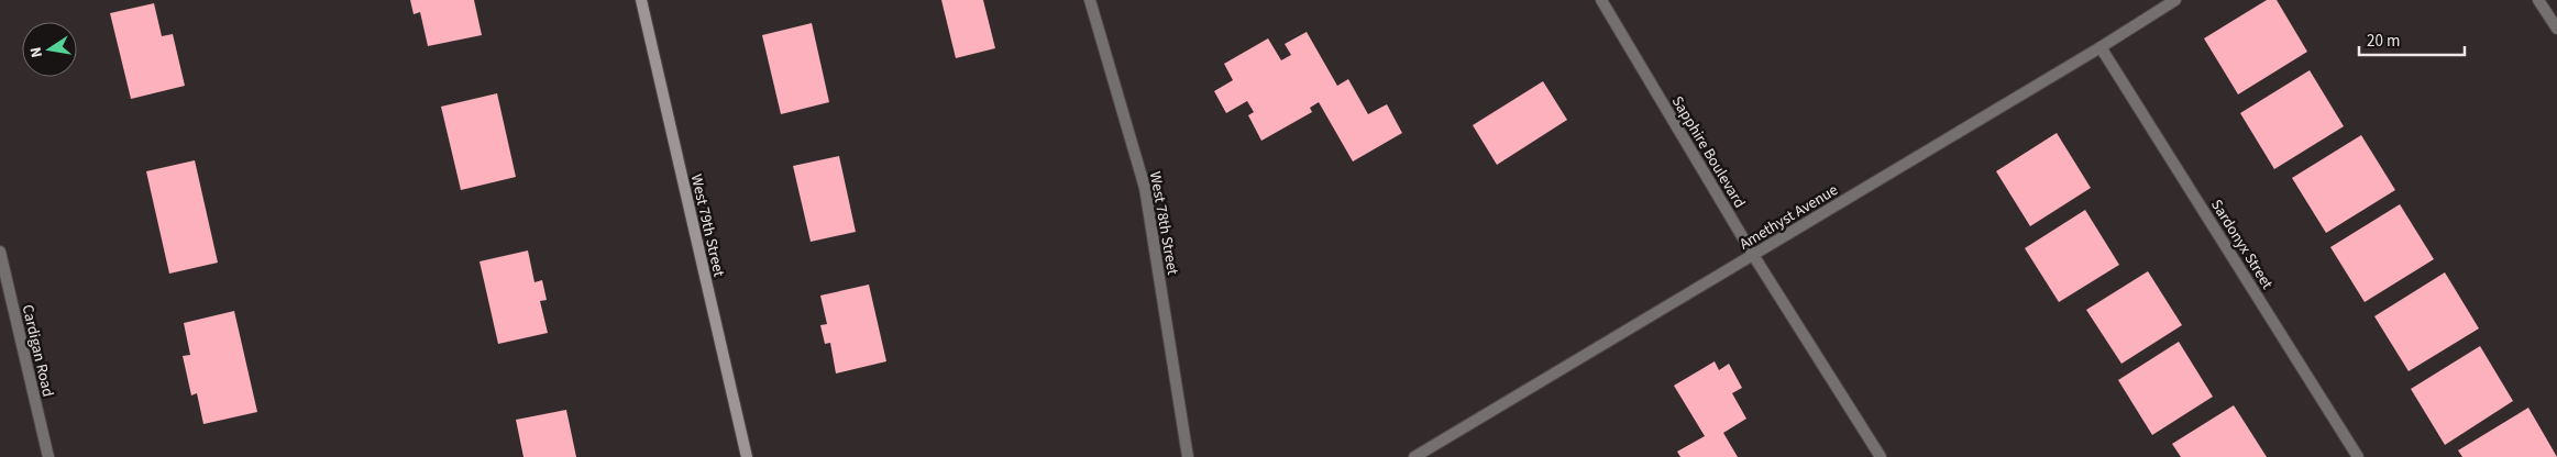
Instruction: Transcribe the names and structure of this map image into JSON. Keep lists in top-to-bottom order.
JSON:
{
  "streets": {
    "main road": ["West 79th Street"],
    "street": [
      "Sapphire Boulevard",
      "Amethyst Avenue",
      "West 78th Street",
      "Sardonyx Street",
      "Cardigan Road"
    ]
  },
  "crossings": [
    ["Sapphire Boulevard", "Amethyst Avenue"],
    ["Amethyst Avenue", "Sardonyx Street"]
  ],
  "scale_bar": "20 m",
  "north": "left"
}
